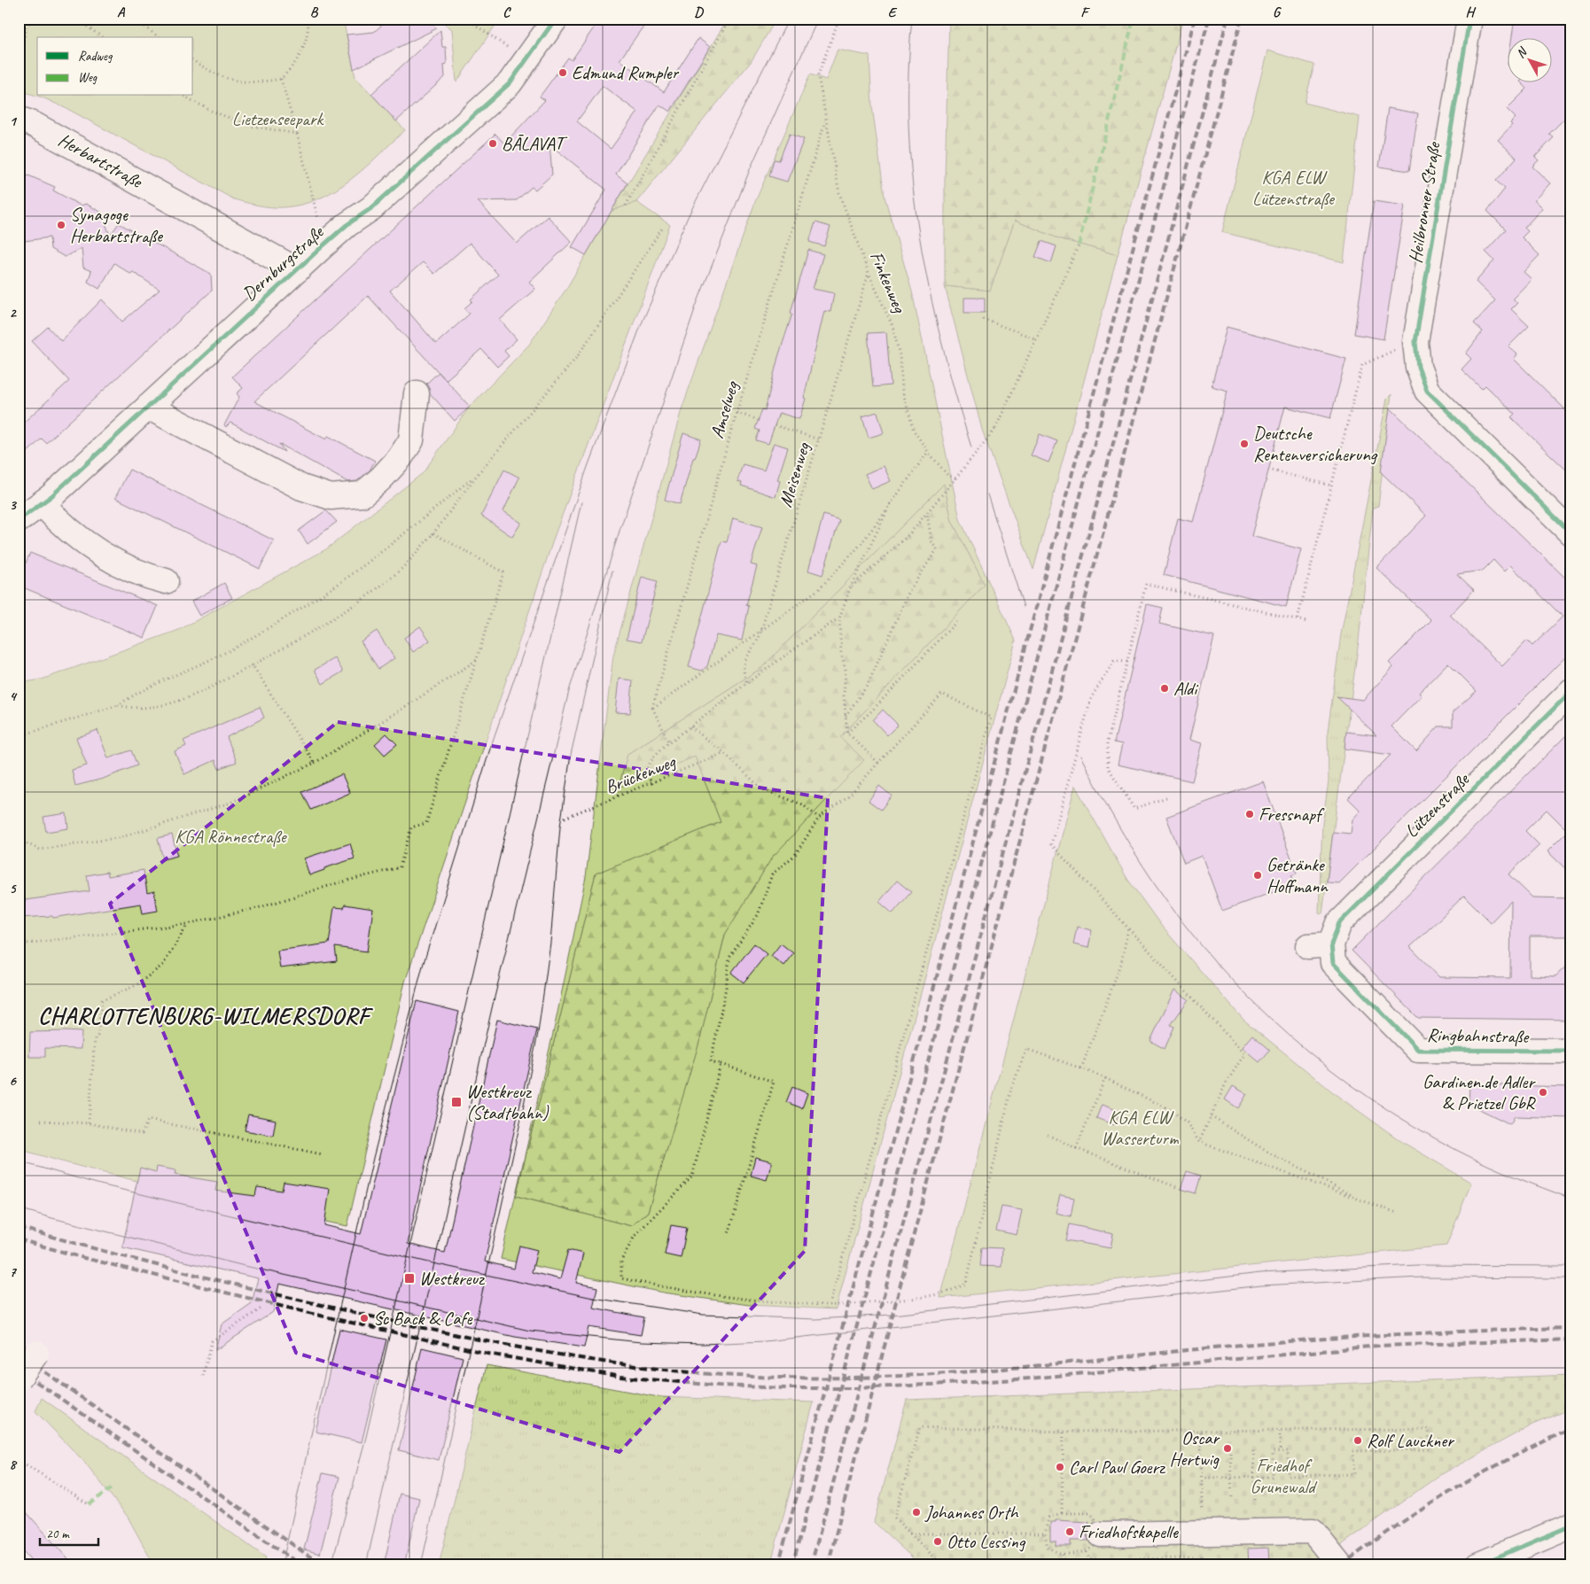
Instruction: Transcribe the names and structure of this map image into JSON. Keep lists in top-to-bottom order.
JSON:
{
  "streets": {
    "street": [
      "Herbartstraße",
      "Heilbronner Straße",
      "Dernburgstraße",
      "Lützenstraße",
      "Ringbahnstraße"
    ],
    "path": [
      "Finkenweg",
      "Amselweg",
      "Meisenweg",
      "Brückenweg"
    ]
  },
  "crossings": [
    ["Herbartstraße", "Dernburgstraße"],
    ["Finkenweg", "Amselweg"],
    ["Finkenweg", "Meisenweg"],
    ["Lützenstraße", "Ringbahnstraße"]
  ],
  "districts": ["CHARLOTTENBURG-WILMERSDORF"],
  "parks": [
    "Lietzenseepark",
    "KGA ELW Lützenstraße",
    "KGA Rönnestraße",
    "KGA ELW Wasserturm",
    "Friedhof Grunewald"
  ],
  "places": {
    "other": [
      "Edmund Rumpler",
      "BĀLAVAT",
      "Synagoge Herbartstraße",
      "Deutsche Rentenversicherung",
      "Aldi",
      "Fressnapf",
      "Getränke Hoffmann",
      "Gardinen.de Adler & Prietzel GbR",
      "Sc Back & Cafe",
      "Rolf Lauckner",
      "Oscar Hertwig",
      "Carl Paul Goerz",
      "Johannes Orth",
      "Friedhofskapelle",
      "Otto Lessing"
    ],
    "transit": ["Westkreuz (Stadtbahn)", "Westkreuz"]
  },
  "legend": ["Radweg", "Weg"],
  "scale_bar": "20 m",
  "north": "top left",
  "grid": {
    "columns": [
      "A",
      "B",
      "C",
      "D",
      "E",
      "F",
      "G",
      "H"
    ],
    "rows": [
      "1",
      "2",
      "3",
      "4",
      "5",
      "6",
      "7",
      "8"
    ]
  }
}
